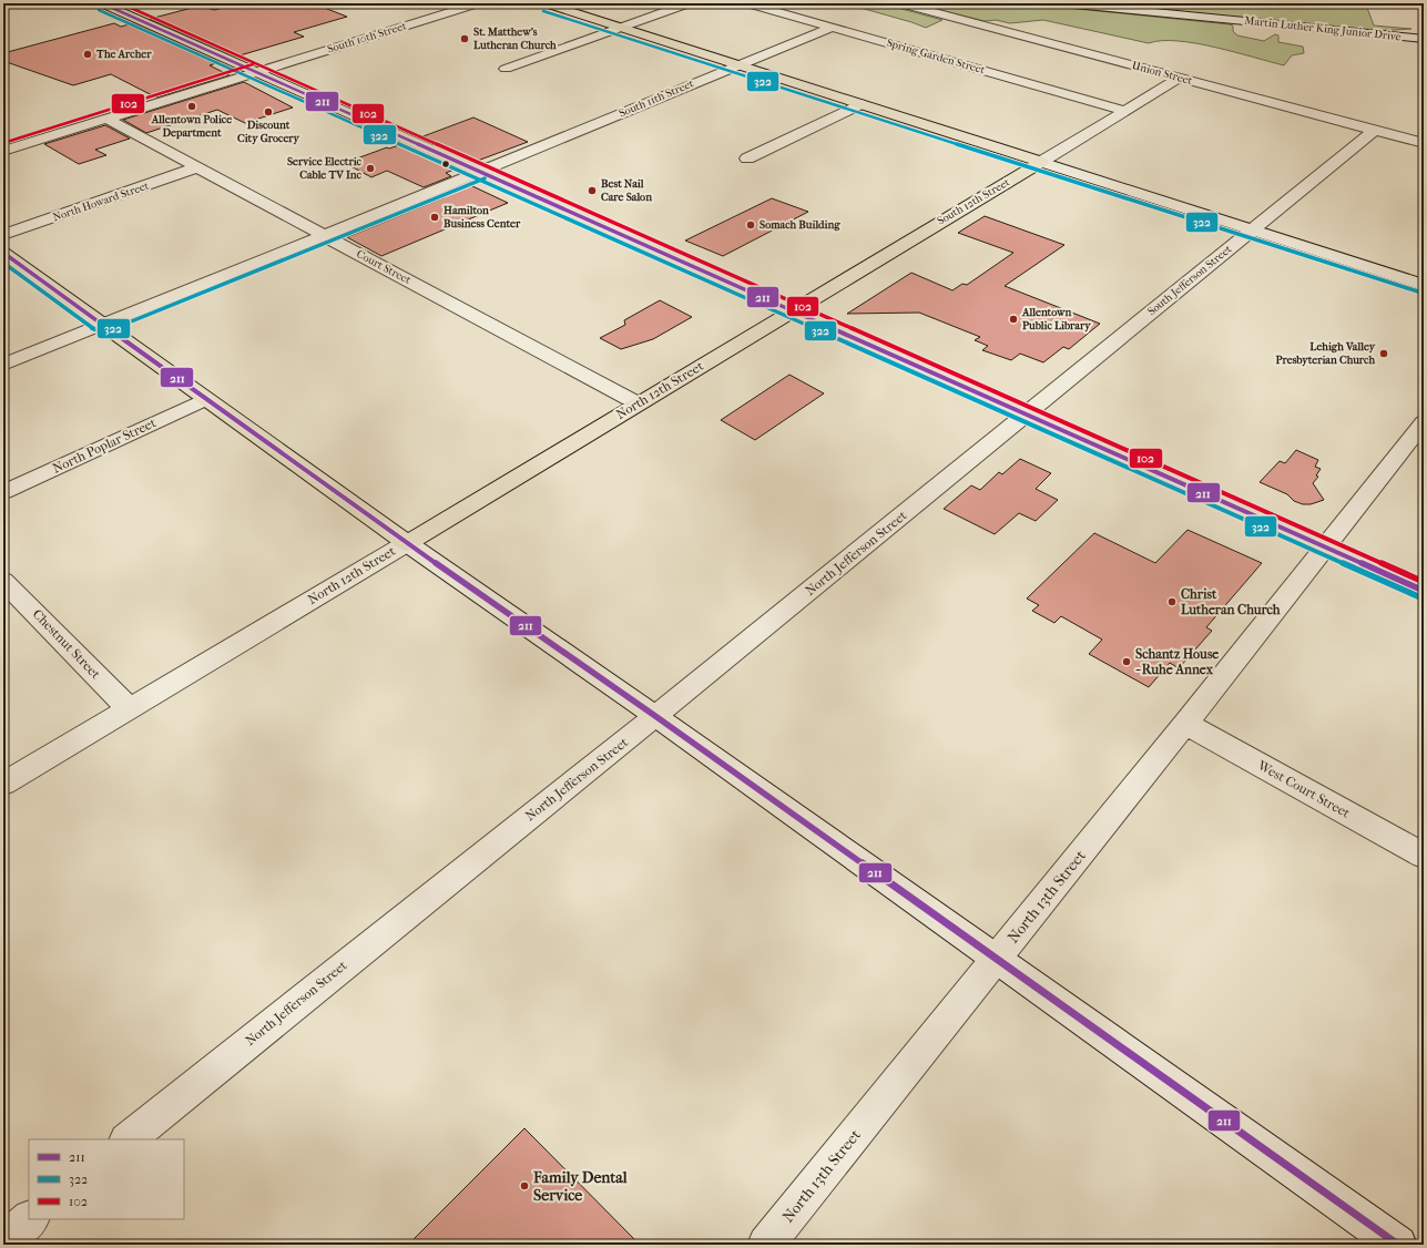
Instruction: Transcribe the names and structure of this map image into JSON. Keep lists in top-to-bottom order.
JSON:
{
  "streets": {
    "main road": ["South 12th Street", "North 12th Street"],
    "street": [
      "Martin Luther King Junior Drive",
      "South 10th Street",
      "Spring Garden Street",
      "Union Street",
      "South 11th Street",
      "North Howard Street",
      "Court Street",
      "South Jefferson Street",
      "North Poplar Street",
      "North Jefferson Street",
      "Chestnut Street",
      "West Court Street",
      "North 13th Street"
    ]
  },
  "crossings": [
    ["South 10th Street", "Court Street"],
    ["Spring Garden Street", "South 11th Street"],
    ["Spring Garden Street", "South 12th Street"],
    ["Union Street", "South 12th Street"],
    ["Union Street", "South Jefferson Street"],
    ["South 11th Street", "Court Street"],
    ["North Howard Street", "Court Street"],
    ["South 12th Street", "North 12th Street"],
    ["Court Street", "North 12th Street"],
    ["South Jefferson Street", "North Jefferson Street"],
    ["North 12th Street", "Chestnut Street"],
    ["West Court Street", "North 13th Street"]
  ],
  "places": [
    "St. Matthew's Lutheran Church",
    "The Archer",
    "Allentown Police Department",
    "Discount City Grocery",
    "Service Electric Cable TV Inc",
    "Best Nail Care Salon",
    "Hamilton Business Center",
    "Somach Building",
    "Allentown Public Library",
    "Lehigh Valley Presbyterian Church",
    "Christ Lutheran Church",
    "Schantz House - Ruhe Annex",
    "Family Dental Service"
  ],
  "lines": ["transit line 211", "transit line 102", "transit line 322"],
  "legend": ["211", "322", "102"]
}
